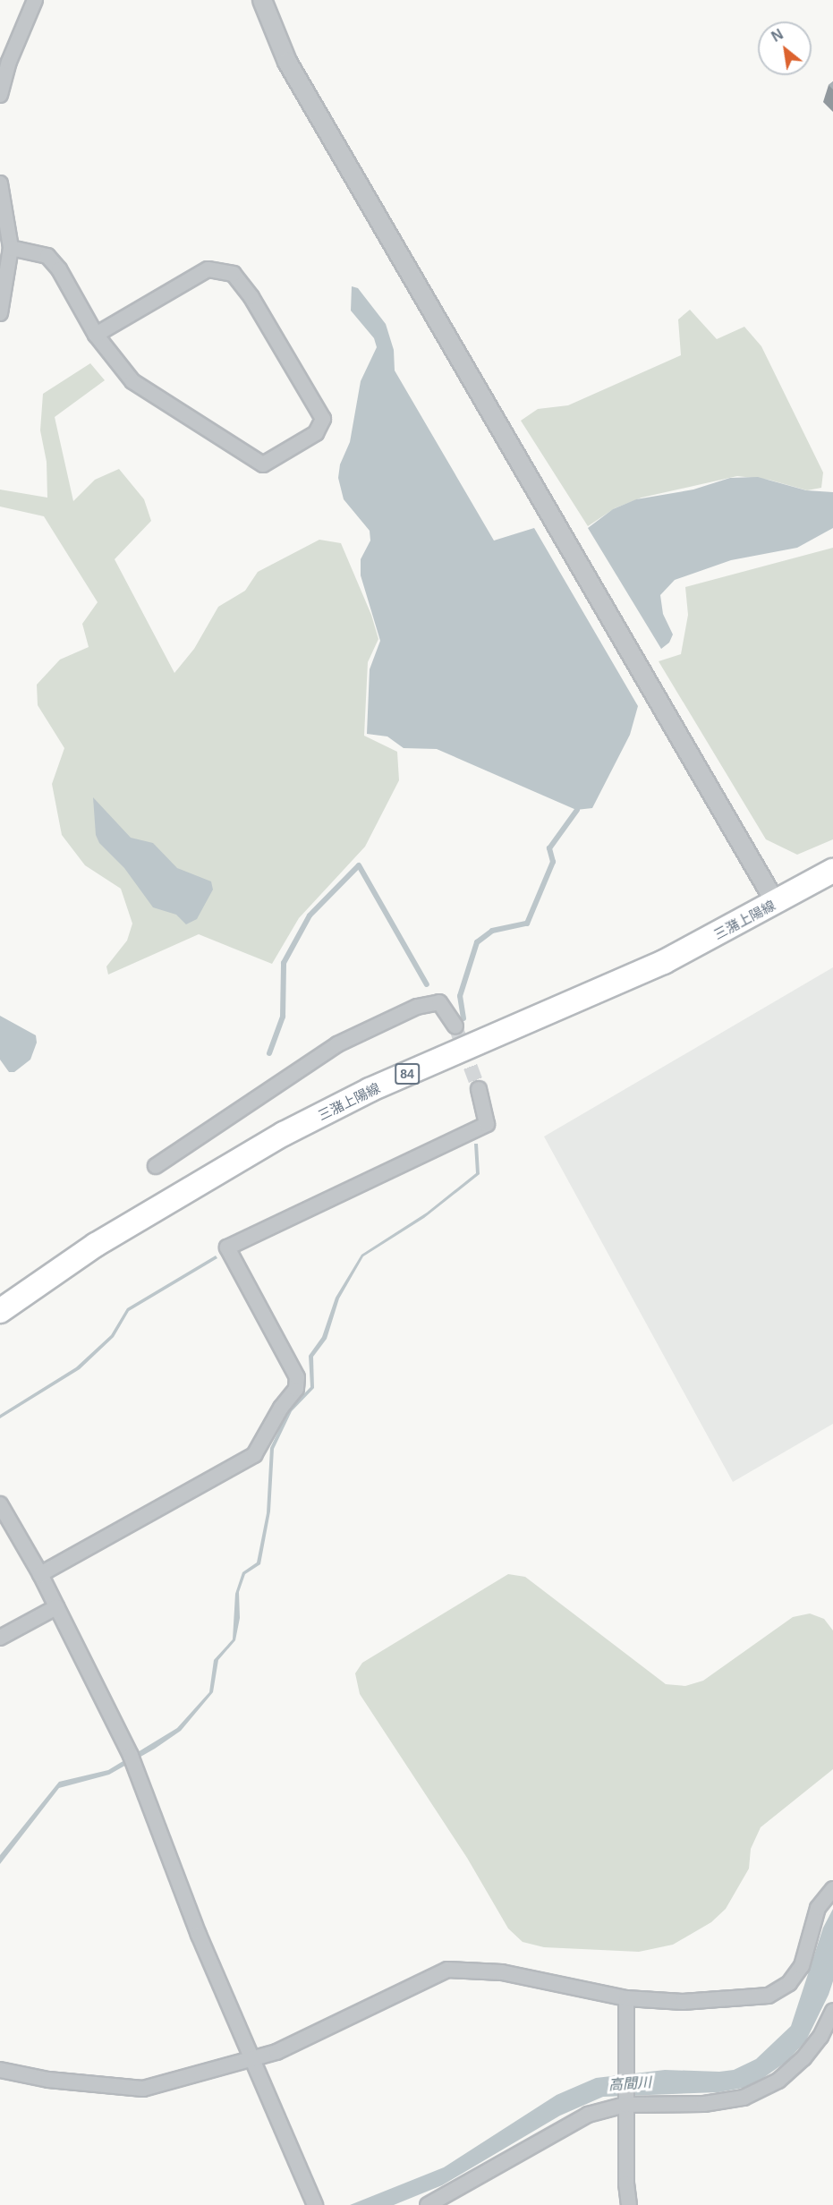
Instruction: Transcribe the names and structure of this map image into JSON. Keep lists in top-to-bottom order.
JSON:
{
  "streets": {
    "main road": ["三潴上陽線", "84"]
  },
  "water": ["高間川"],
  "north": "top left"
}
